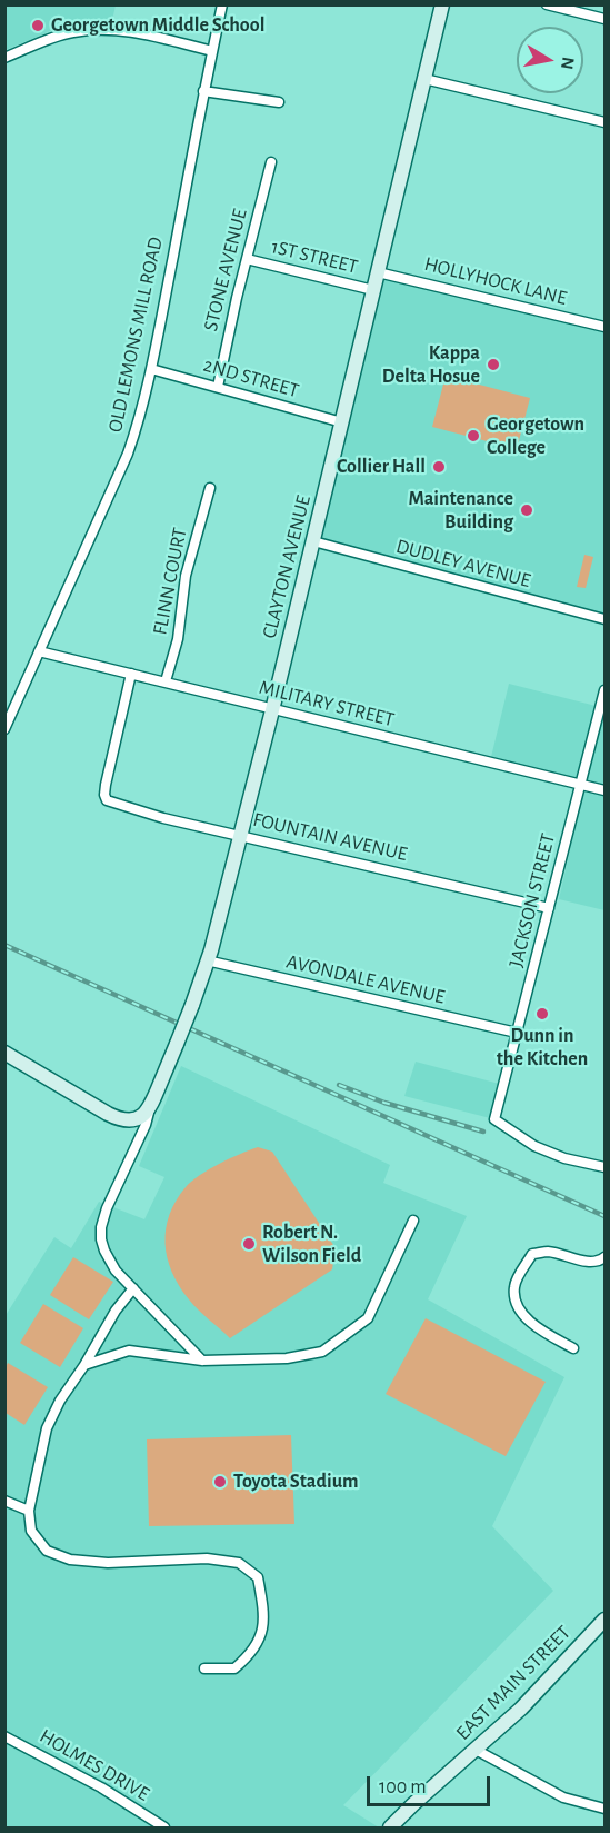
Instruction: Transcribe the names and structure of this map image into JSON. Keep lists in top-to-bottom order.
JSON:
{
  "streets": {
    "street": [
      "1ST STREET",
      "STONE AVENUE",
      "HOLLYHOCK LANE",
      "OLD LEMONS MILL ROAD",
      "2ND STREET",
      "DUDLEY AVENUE",
      "CLAYTON AVENUE",
      "FLINN COURT",
      "MILITARY STREET",
      "FOUNTAIN AVENUE",
      "JACKSON STREET",
      "AVONDALE AVENUE",
      "EAST MAIN STREET",
      "HOLMES DRIVE"
    ]
  },
  "crossings": [
    ["1ST STREET", "STONE AVENUE"],
    ["1ST STREET", "CLAYTON AVENUE"],
    ["STONE AVENUE", "2ND STREET"],
    ["HOLLYHOCK LANE", "CLAYTON AVENUE"],
    ["OLD LEMONS MILL ROAD", "2ND STREET"],
    ["OLD LEMONS MILL ROAD", "MILITARY STREET"],
    ["2ND STREET", "CLAYTON AVENUE"],
    ["DUDLEY AVENUE", "CLAYTON AVENUE"],
    ["CLAYTON AVENUE", "MILITARY STREET"],
    ["CLAYTON AVENUE", "FOUNTAIN AVENUE"],
    ["CLAYTON AVENUE", "AVONDALE AVENUE"],
    ["FLINN COURT", "MILITARY STREET"],
    ["MILITARY STREET", "FOUNTAIN AVENUE"],
    ["MILITARY STREET", "JACKSON STREET"],
    ["FOUNTAIN AVENUE", "JACKSON STREET"],
    ["JACKSON STREET", "AVONDALE AVENUE"]
  ],
  "places": [
    "Georgetown Middle School",
    "Kappa Delta Hosue",
    "Georgetown College",
    "Collier Hall",
    "Maintenance Building",
    "Dunn in the Kitchen",
    "Robert N. Wilson Field",
    "Toyota Stadium"
  ],
  "scale_bar": "100 m",
  "north": "right"
}
